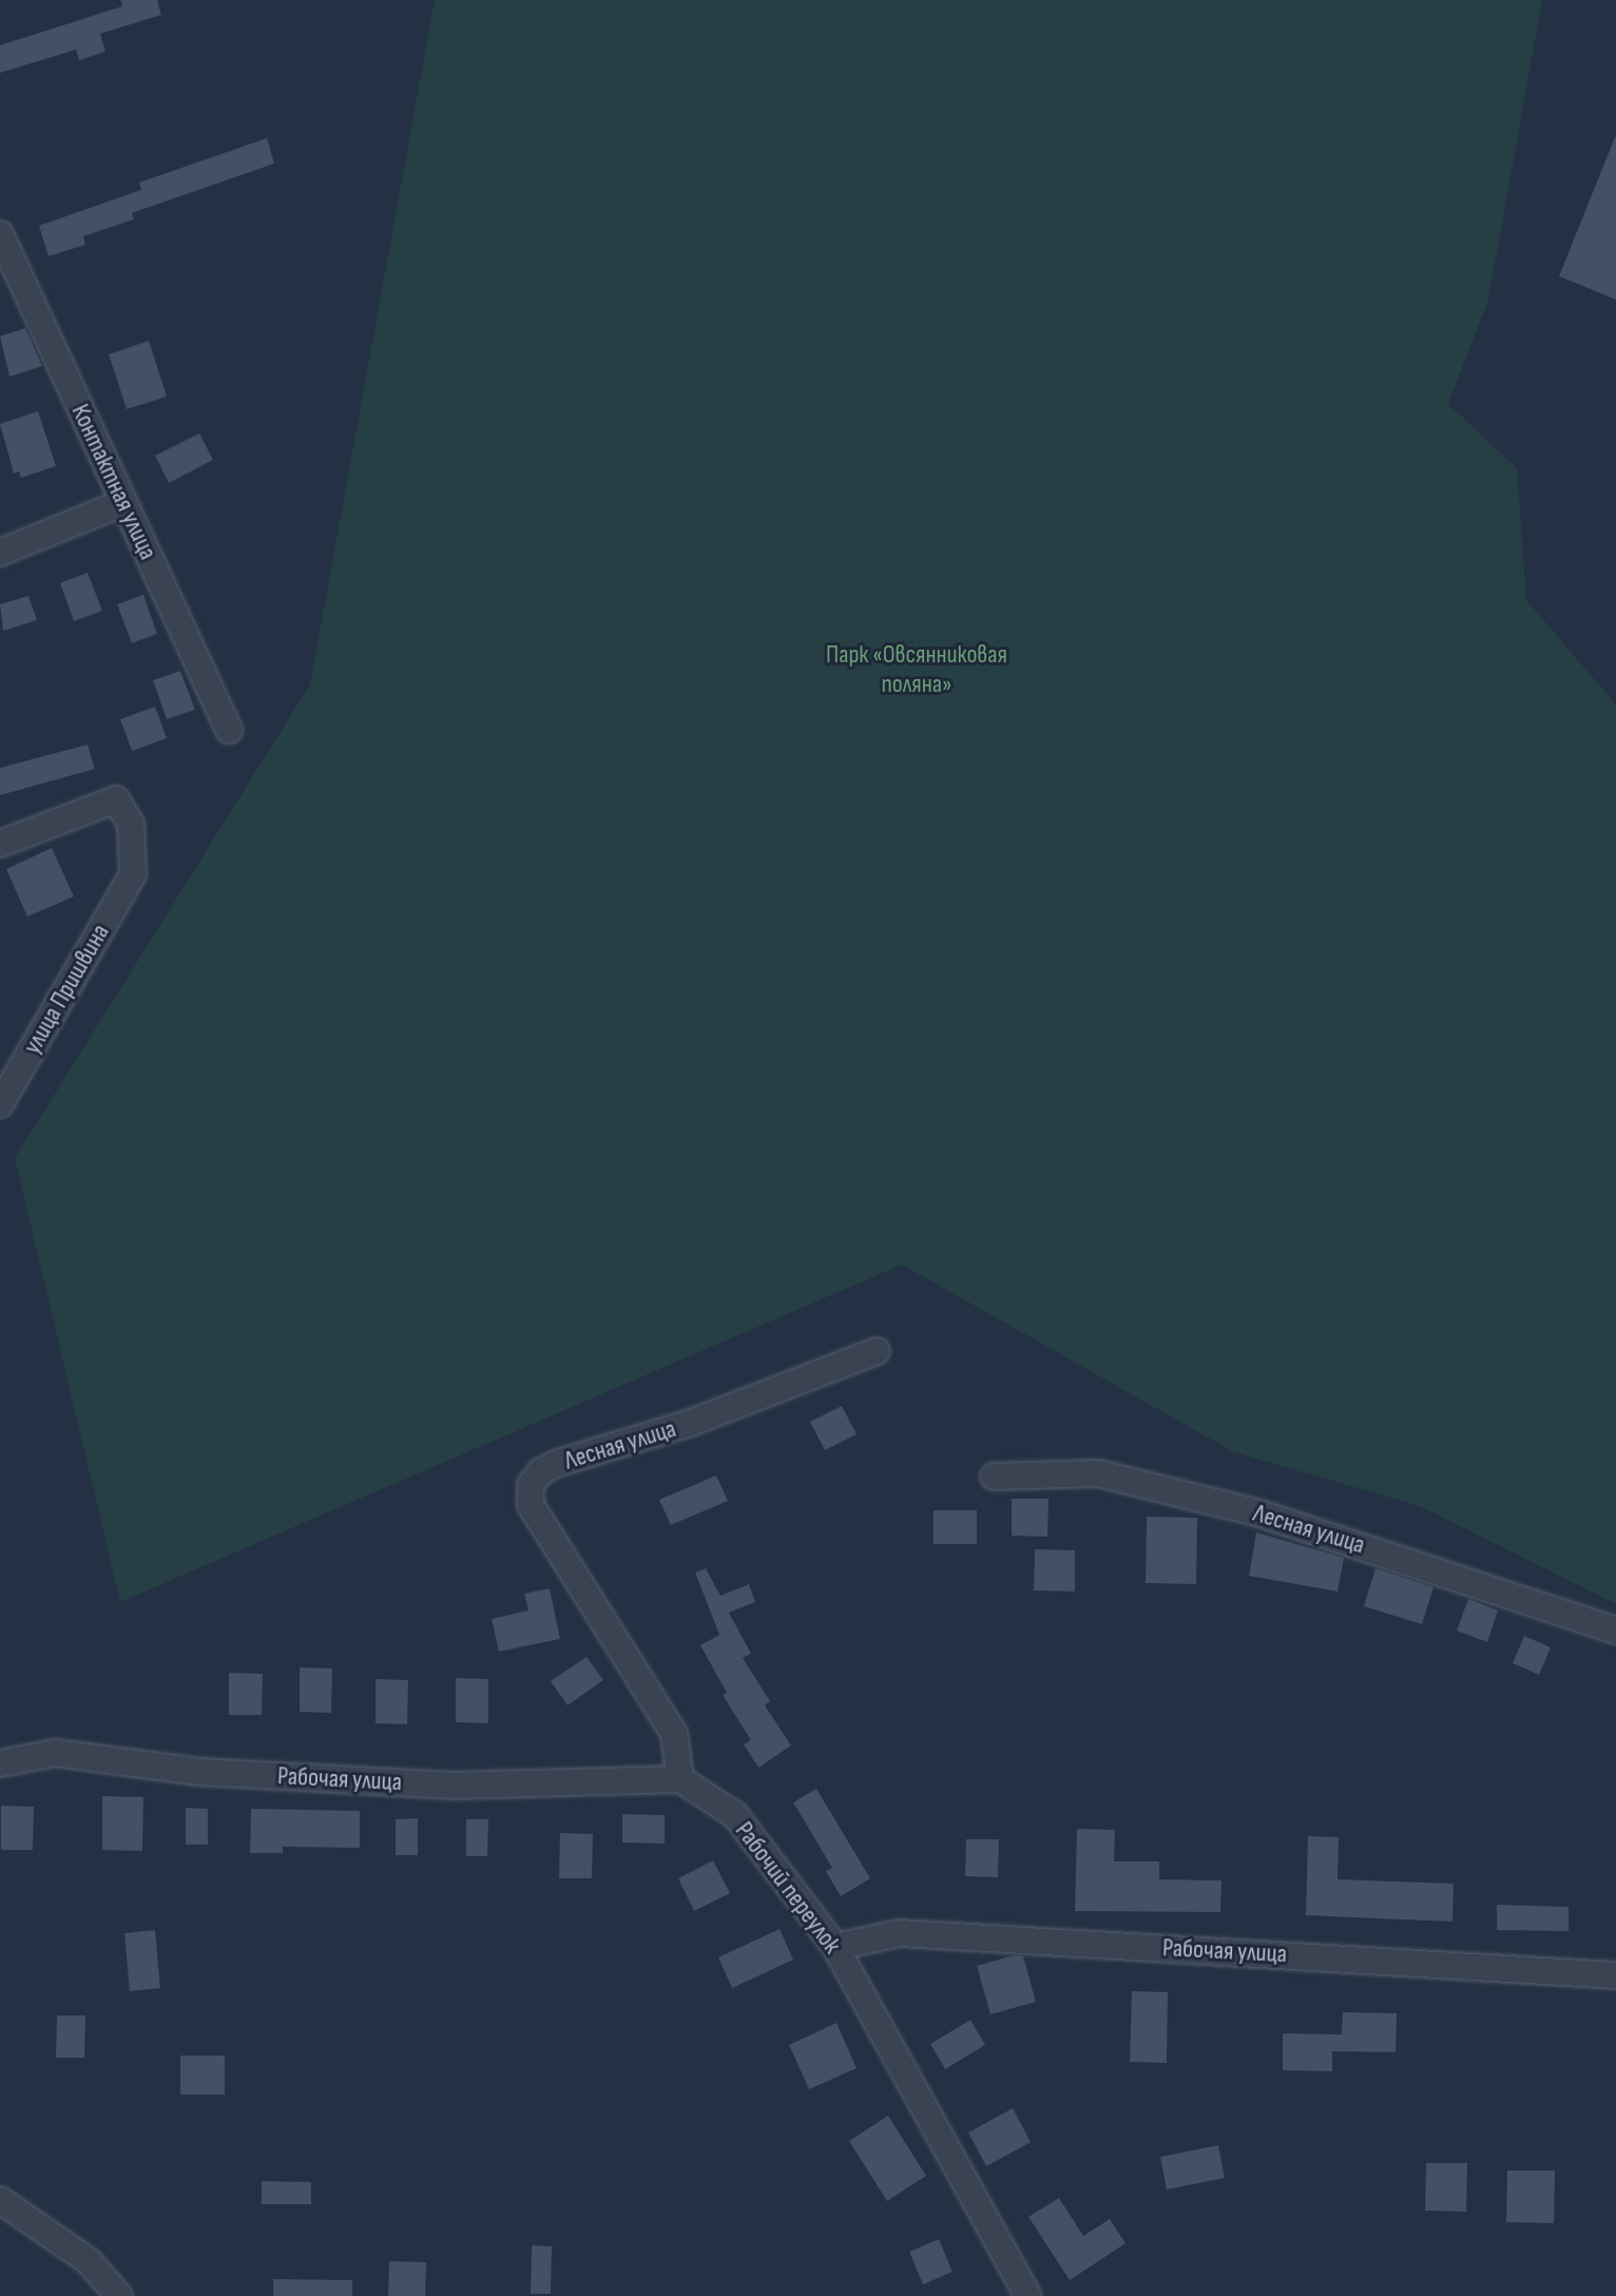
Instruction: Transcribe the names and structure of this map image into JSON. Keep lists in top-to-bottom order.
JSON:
{
  "streets": {
    "street": [
      "Контактная улица",
      "улица Пришвина",
      "Лесная улица",
      "Рабочая улица",
      "Рабочий переулок"
    ]
  },
  "crossings": [
    ["Лесная улица", "Рабочая улица"],
    ["Лесная улица", "Рабочий переулок"],
    ["Рабочая улица", "Рабочий переулок"]
  ],
  "parks": ["Парк «Овсянниковая поляна»"]
}
